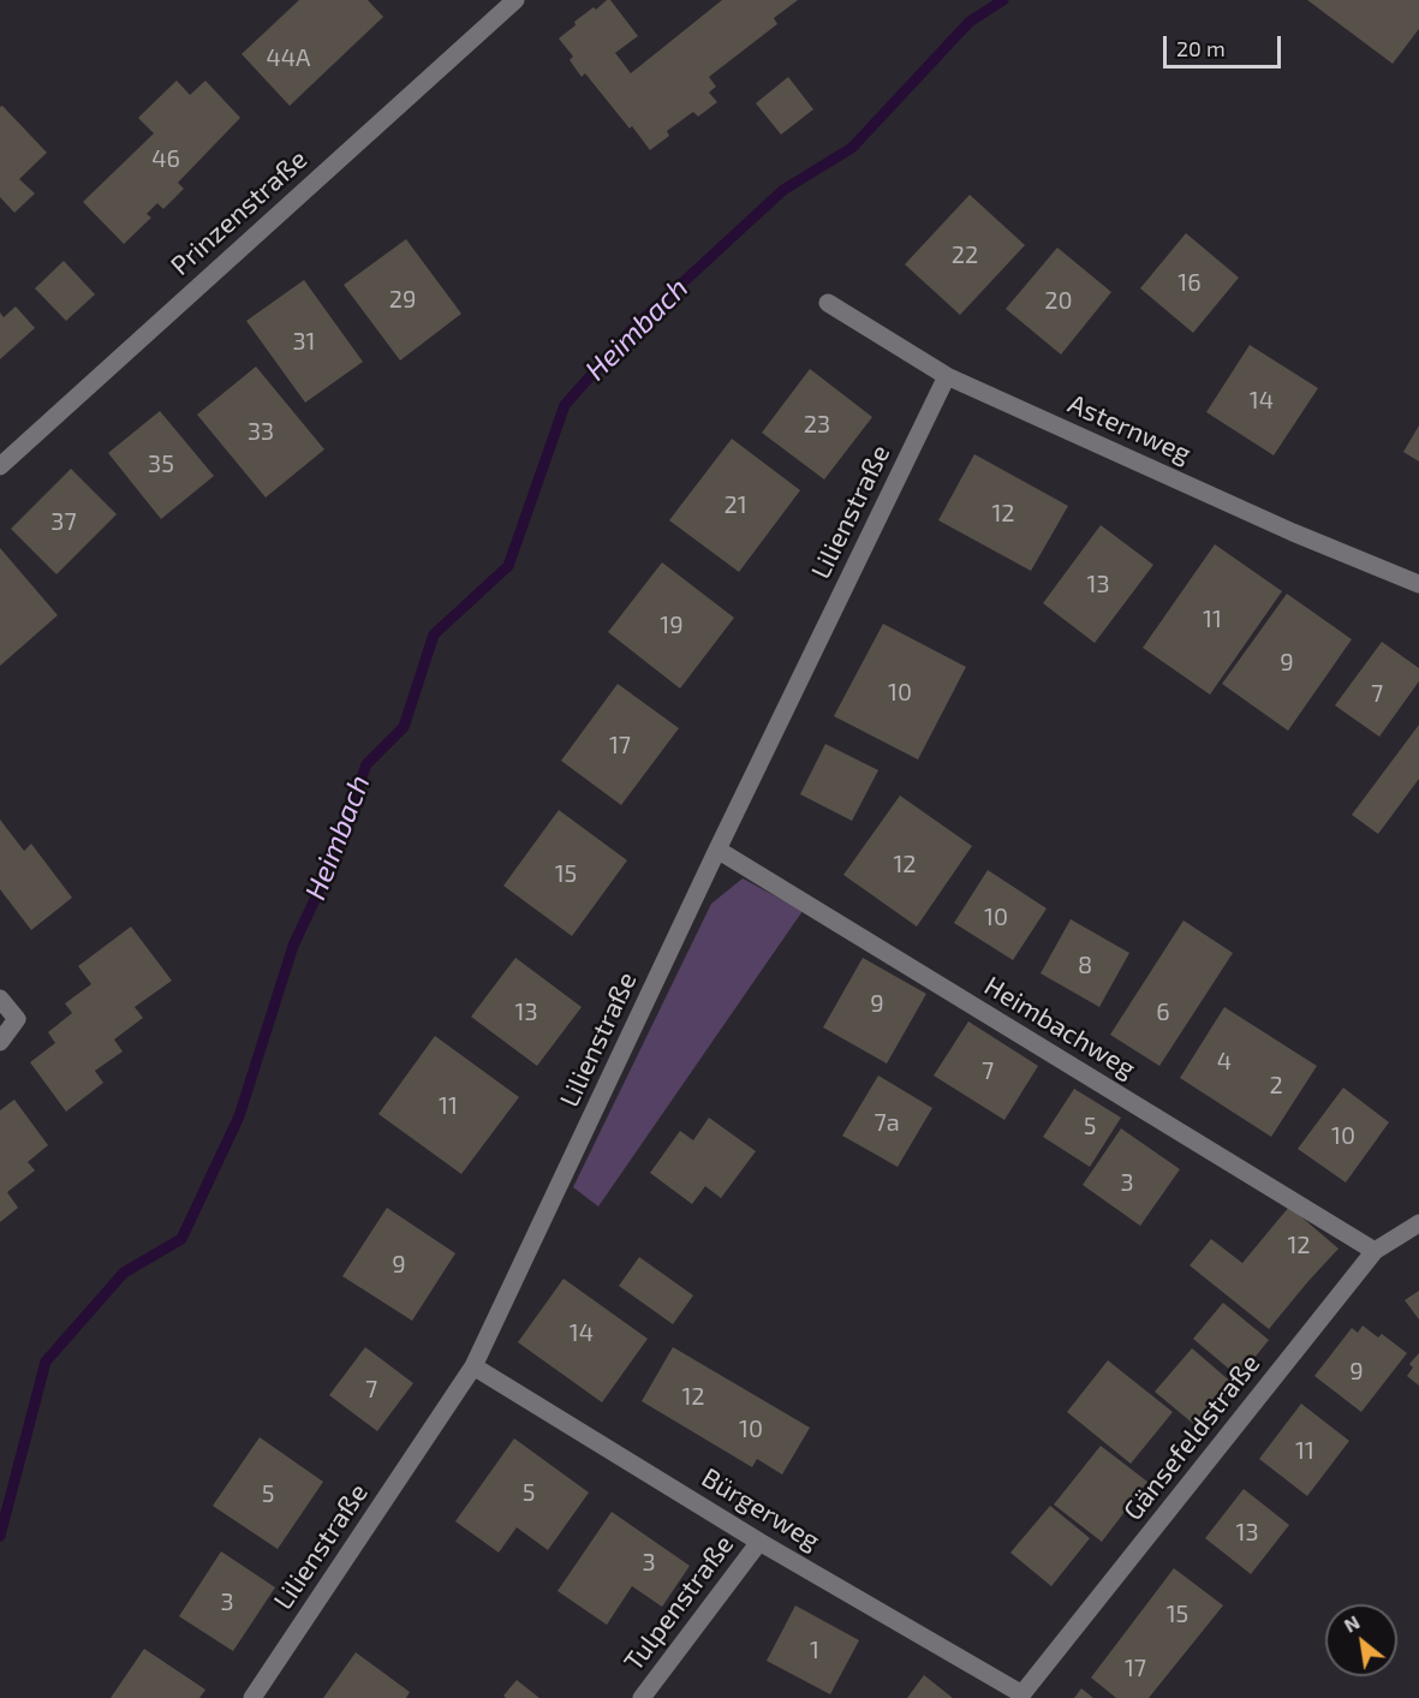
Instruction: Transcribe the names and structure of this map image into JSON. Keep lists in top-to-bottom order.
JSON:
{
  "streets": {
    "street": [
      "Prinzenstraße",
      "Asternweg",
      "Lilienstraße",
      "Heimbachweg",
      "Gänsefeldstraße",
      "Bürgerweg",
      "Tulpenstraße"
    ]
  },
  "crossings": [
    ["Asternweg", "Lilienstraße"],
    ["Lilienstraße", "Heimbachweg"],
    ["Lilienstraße", "Bürgerweg"],
    ["Heimbachweg", "Gänsefeldstraße"],
    ["Gänsefeldstraße", "Bürgerweg"],
    ["Bürgerweg", "Tulpenstraße"]
  ],
  "water": ["Heimbach"],
  "house_numbers": [
    "44A",
    "46",
    "22",
    "16",
    "29",
    "20",
    "31",
    "14",
    "23",
    "33",
    "35",
    "21",
    "12",
    "37",
    "13",
    "11",
    "19",
    "9",
    "10",
    "7",
    "17",
    "12",
    "15",
    "10",
    "8",
    "9",
    "13",
    "6",
    "4",
    "7",
    "2",
    "11",
    "7a",
    "5",
    "10",
    "3",
    "12",
    "9",
    "14",
    "9",
    "7",
    "12",
    "10",
    "11",
    "5",
    "5",
    "13",
    "3",
    "3",
    "15",
    "1",
    "17"
  ],
  "scale_bar": "20 m",
  "north": "top left"
}
